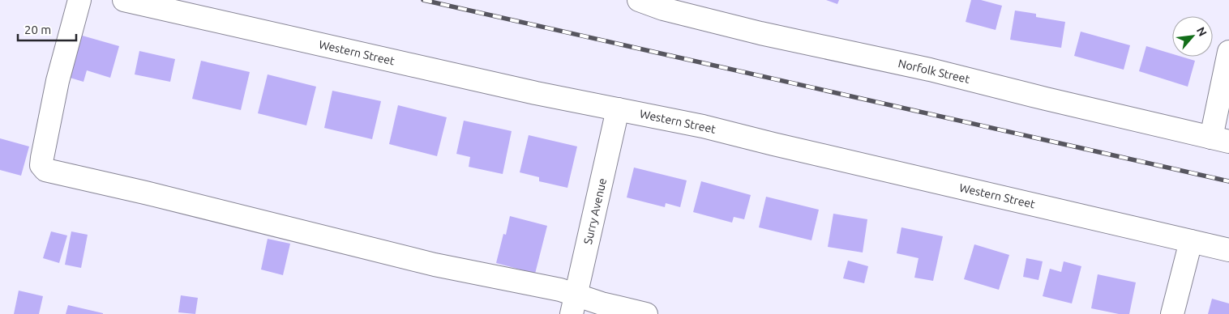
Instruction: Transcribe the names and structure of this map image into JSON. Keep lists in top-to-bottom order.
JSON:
{
  "streets": {
    "street": ["Western Street", "Norfolk Street", "Surry Avenue"]
  },
  "crossings": [
    ["Western Street", "Surry Avenue"]
  ],
  "scale_bar": "20 m",
  "north": "top right"
}
